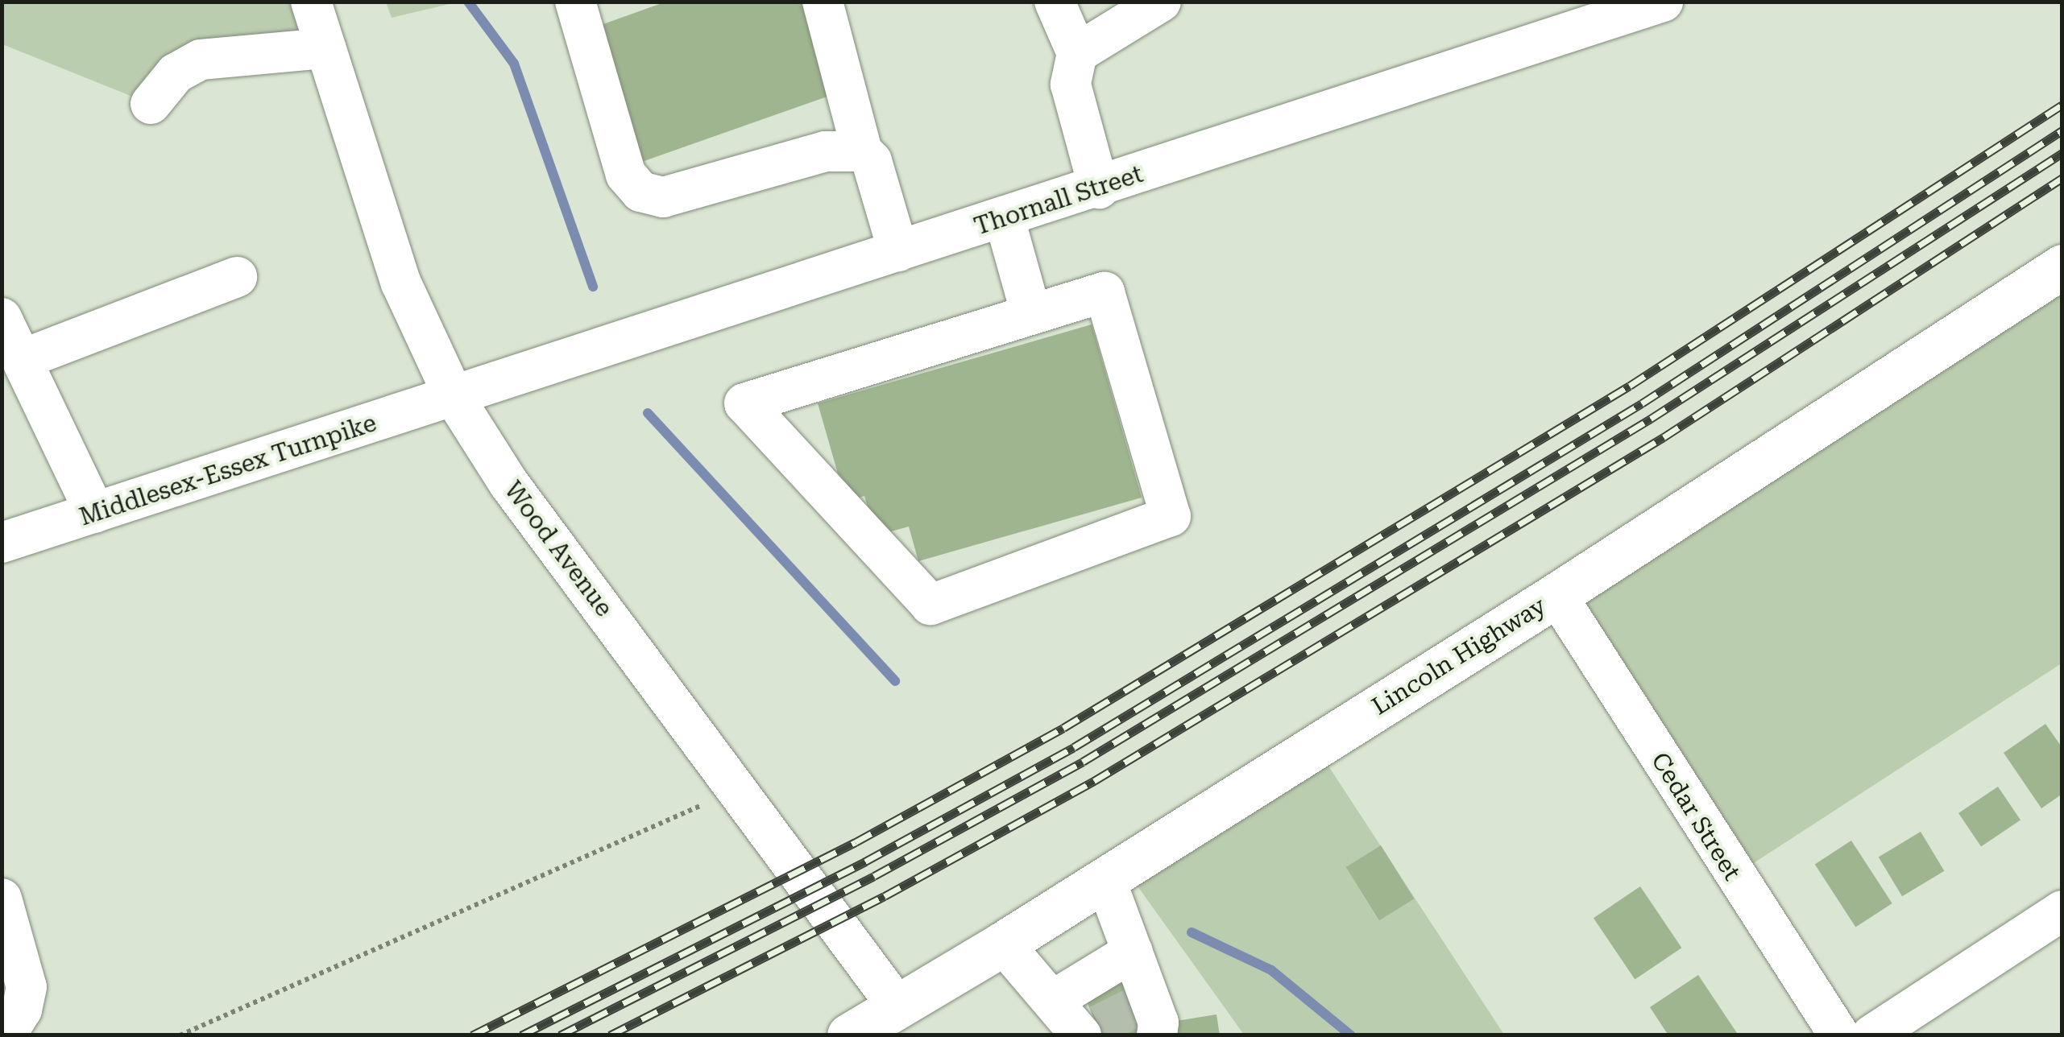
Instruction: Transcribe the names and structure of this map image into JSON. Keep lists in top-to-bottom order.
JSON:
{
  "streets": {
    "main road": ["Lincoln Highway"],
    "street": [
      "Thornall Street",
      "Middlesex-Essex Turnpike",
      "Wood Avenue",
      "Cedar Street"
    ]
  },
  "crossings": [
    ["Thornall Street", "Middlesex-Essex Turnpike"],
    ["Thornall Street", "Wood Avenue"],
    ["Middlesex-Essex Turnpike", "Wood Avenue"],
    ["Wood Avenue", "Lincoln Highway"],
    ["Lincoln Highway", "Cedar Street"]
  ]
}
